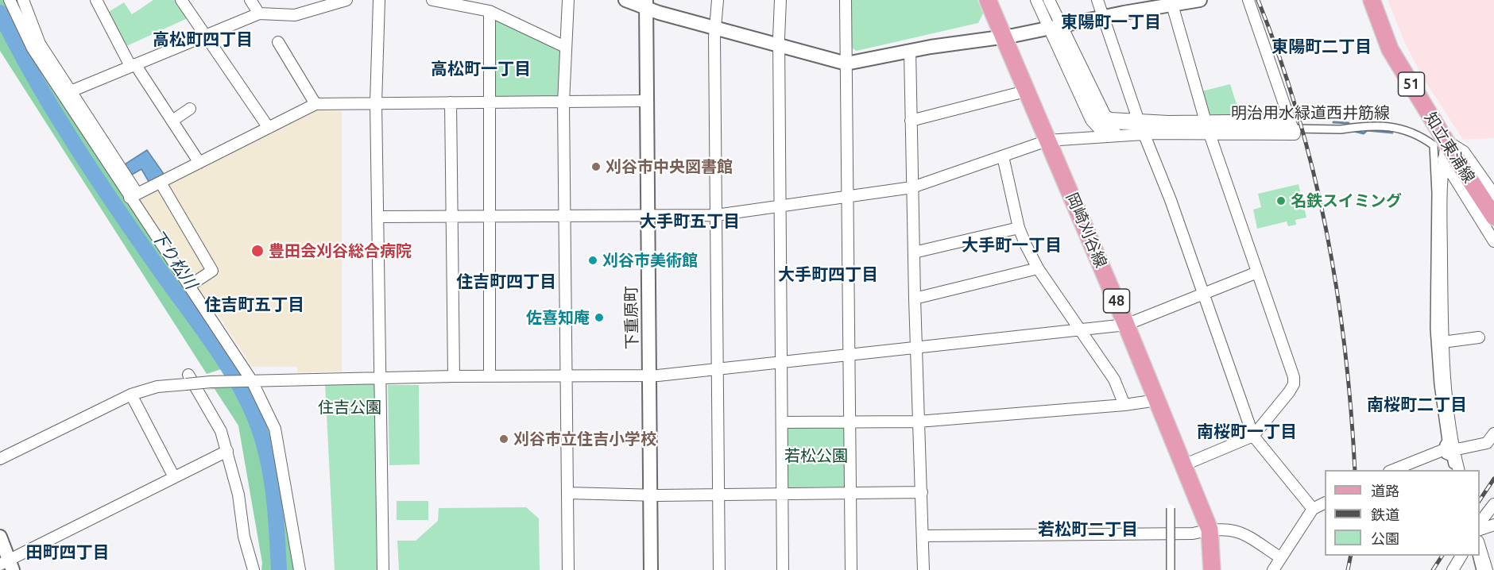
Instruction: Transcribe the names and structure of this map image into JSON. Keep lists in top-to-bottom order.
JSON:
{
  "streets": {
    "main road": [
      "51",
      "知立東浦線",
      "岡崎刈谷線",
      "48"
    ],
    "street": ["明治用水緑道西井筋線", "下重原町"]
  },
  "districts": [
    "東陽町一丁目",
    "高松町四丁目",
    "東陽町二丁目",
    "高松町一丁目",
    "大手町五丁目",
    "大手町一丁目",
    "大手町四丁目",
    "住吉町四丁目",
    "住吉町五丁目",
    "南桜町二丁目",
    "南桜町一丁目",
    "若松町二丁目",
    "田町四丁目"
  ],
  "water": ["下り松川"],
  "parks": ["住吉公園", "若松公園"],
  "places": [
    "刈谷市中央図書館",
    "名鉄スイミング",
    "豊田会刈谷総合病院",
    "刈谷市美術館",
    "佐喜知庵",
    "刈谷市立住吉小学校"
  ],
  "legend": ["道路", "鉄道", "公園"]
}
